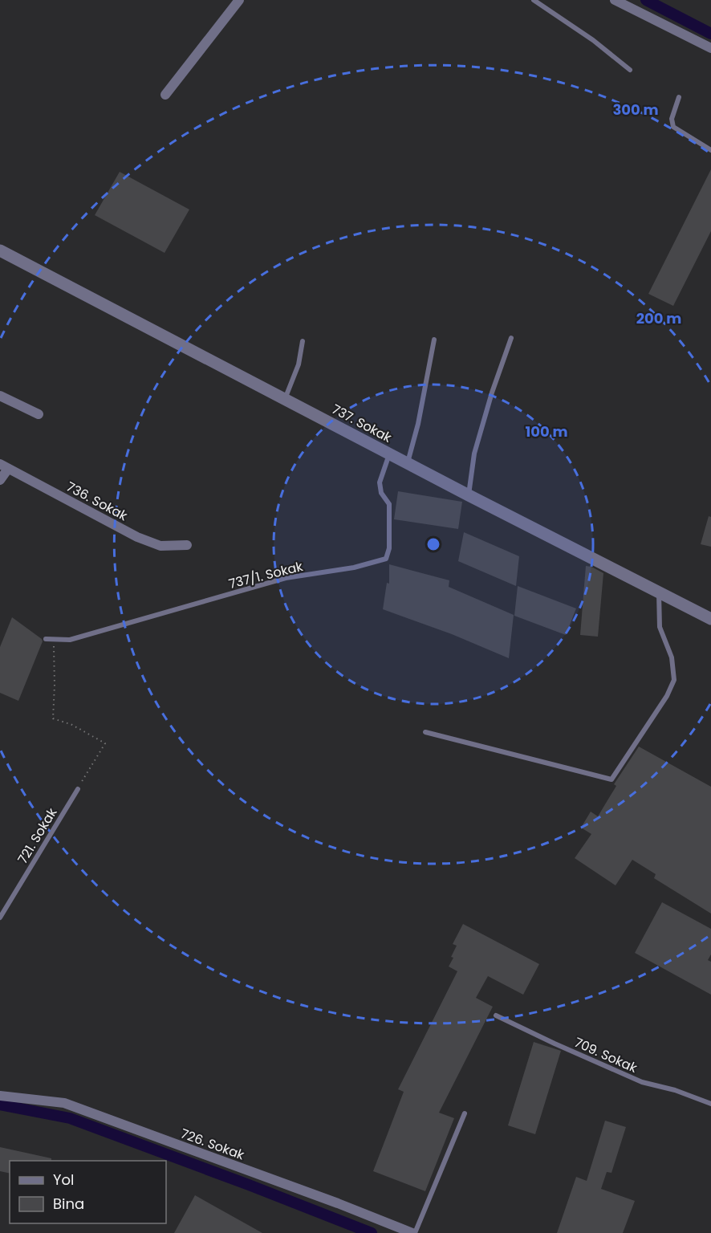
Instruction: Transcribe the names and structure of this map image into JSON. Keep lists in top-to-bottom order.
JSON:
{
  "streets": {
    "street": ["737. Sokak", "736. Sokak", "726. Sokak"],
    "lane": ["737/1. Sokak", "721. Sokak", "709. Sokak"]
  },
  "crossings": [
    ["737. Sokak", "737/1. Sokak"]
  ],
  "legend": ["Yol", "Bina"],
  "rings": ["300 m", "200 m", "100 m"]
}
